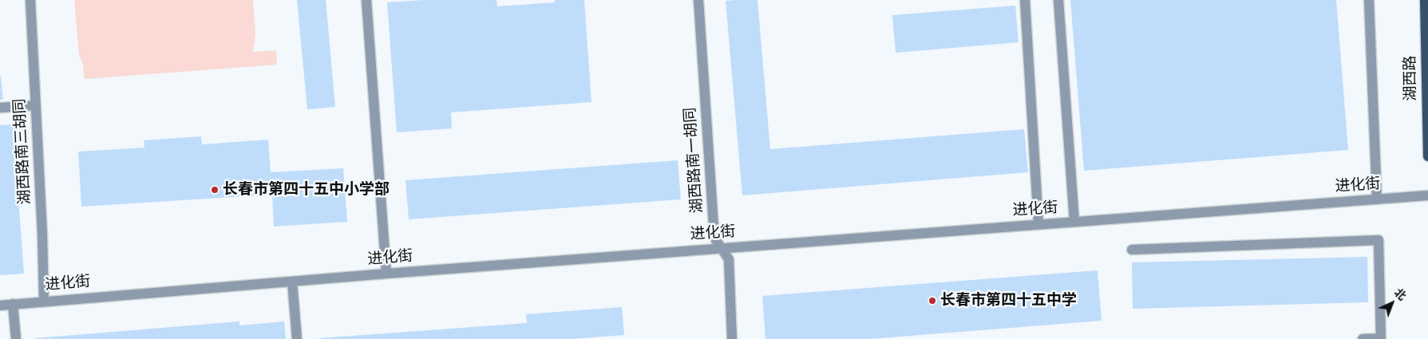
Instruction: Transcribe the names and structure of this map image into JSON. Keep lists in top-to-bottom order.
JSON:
{
  "streets": {
    "main road": ["湖西路"],
    "street": ["湖西路南三胡同", "湖西路南一胡同", "进化街"]
  },
  "crossings": [
    ["湖西路南三胡同", "进化街"],
    ["湖西路南一胡同", "进化街"]
  ],
  "places": ["长春市第四十五中小学部", "长春市第四十五中学"],
  "north": "top right"
}
